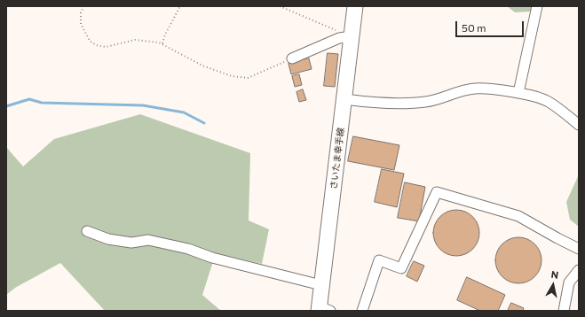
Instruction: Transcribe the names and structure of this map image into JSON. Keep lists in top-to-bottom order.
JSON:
{
  "streets": {
    "main road": ["さいたま幸手線"]
  },
  "scale_bar": "50 m",
  "north": "top"
}
